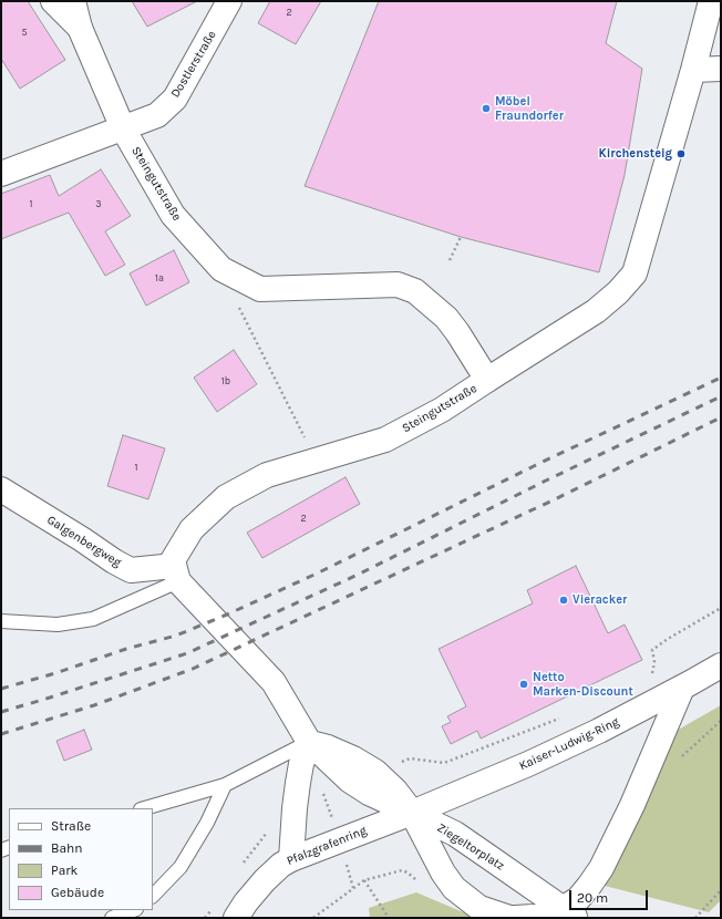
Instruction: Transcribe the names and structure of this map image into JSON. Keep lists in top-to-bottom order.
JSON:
{
  "streets": {
    "street": [
      "Dostlerstraße",
      "Steingutstraße",
      "Galgenbergweg",
      "Kaiser-Ludwig-Ring",
      "Pfalzgrafenring",
      "Ziegeltorplatz"
    ]
  },
  "crossings": [
    ["Dostlerstraße", "Steingutstraße"],
    ["Steingutstraße", "Galgenbergweg"],
    ["Kaiser-Ludwig-Ring", "Pfalzgrafenring"],
    ["Kaiser-Ludwig-Ring", "Ziegeltorplatz"],
    ["Pfalzgrafenring", "Ziegeltorplatz"]
  ],
  "places": [
    "Möbel Fraundorfer",
    "Kirchensteig",
    "Vieracker",
    "Netto Marken-Discount"
  ],
  "house_numbers": [
    "2",
    "5",
    "1",
    "3",
    "1a",
    "1b",
    "1",
    "2"
  ],
  "legend": [
    "Straße",
    "Bahn",
    "Park",
    "Gebäude"
  ],
  "scale_bar": "20 m"
}
